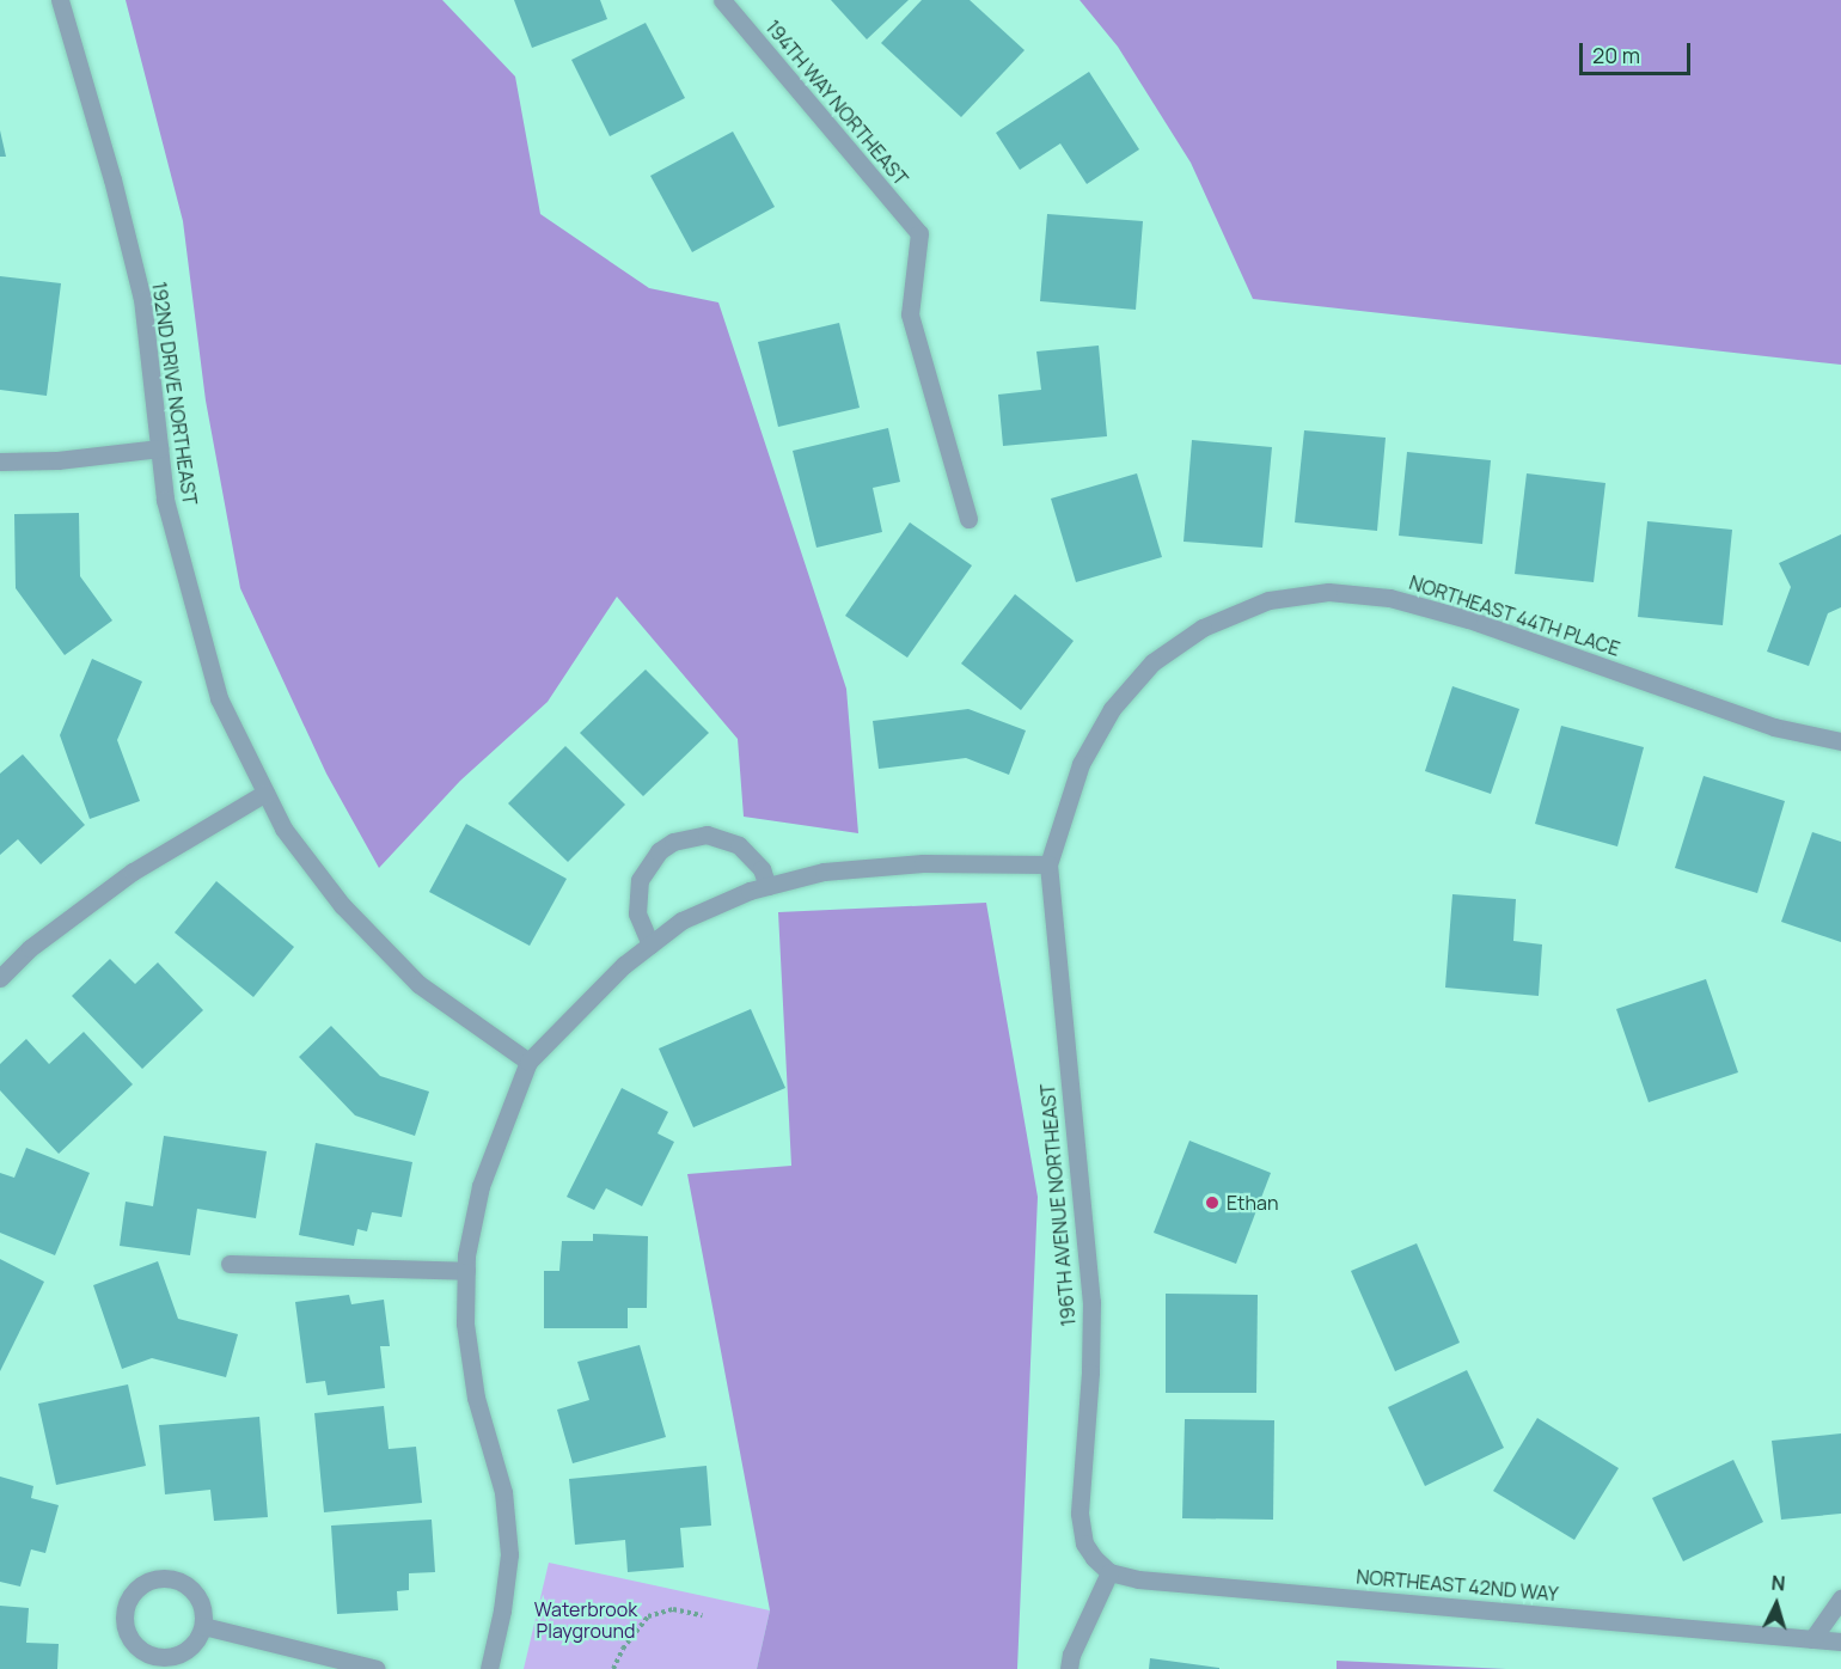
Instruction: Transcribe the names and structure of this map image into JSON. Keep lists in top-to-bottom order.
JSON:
{
  "streets": {
    "street": [
      "194TH WAY NORTHEAST",
      "192ND DRIVE NORTHEAST",
      "NORTHEAST 44TH PLACE",
      "196TH AVENUE NORTHEAST",
      "NORTHEAST 42ND WAY"
    ]
  },
  "crossings": [
    ["NORTHEAST 44TH PLACE", "196TH AVENUE NORTHEAST"],
    ["196TH AVENUE NORTHEAST", "NORTHEAST 42ND WAY"]
  ],
  "parks": ["Waterbrook Playground"],
  "places": ["Ethan"],
  "scale_bar": "20 m",
  "north": "top"
}
